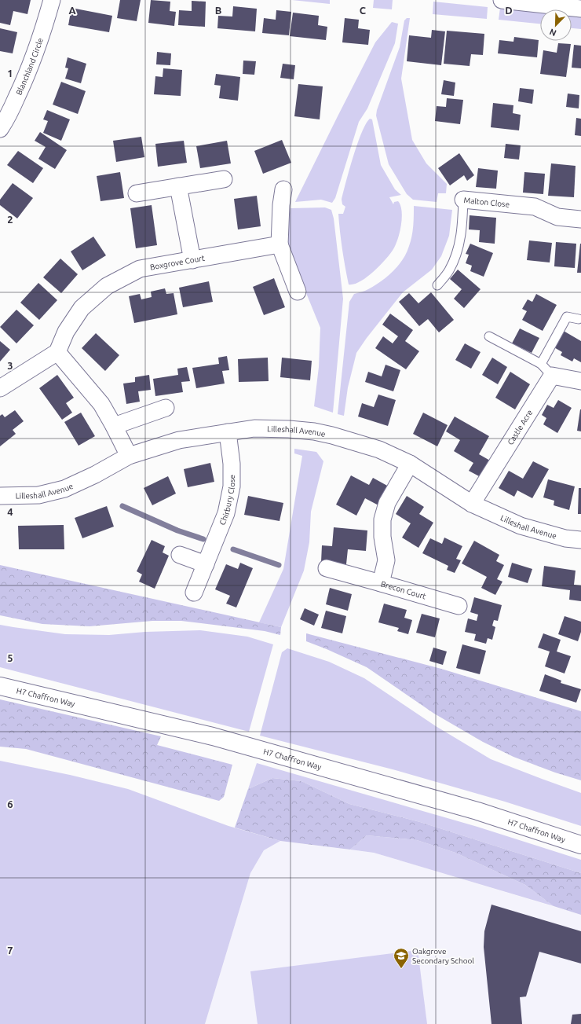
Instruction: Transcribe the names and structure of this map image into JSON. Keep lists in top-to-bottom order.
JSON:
{
  "streets": {
    "street": [
      "Blanchland Circle",
      "Malton Close",
      "Boxgrove Court",
      "Castle Acre",
      "Lilleshall Avenue",
      "Chirbury Close",
      "Brecon Court",
      "H7 Chaffron Way"
    ]
  },
  "crossings": [
    ["Castle Acre", "Lilleshall Avenue"],
    ["Lilleshall Avenue", "Chirbury Close"],
    ["Lilleshall Avenue", "Brecon Court"]
  ],
  "places": {
    "school or university": ["Oakgrove Secondary School"]
  },
  "north": "bottom left",
  "grid": {
    "columns": [
      "A",
      "B",
      "C",
      "D"
    ],
    "rows": [
      "1",
      "2",
      "3",
      "4",
      "5",
      "6",
      "7"
    ]
  }
}
